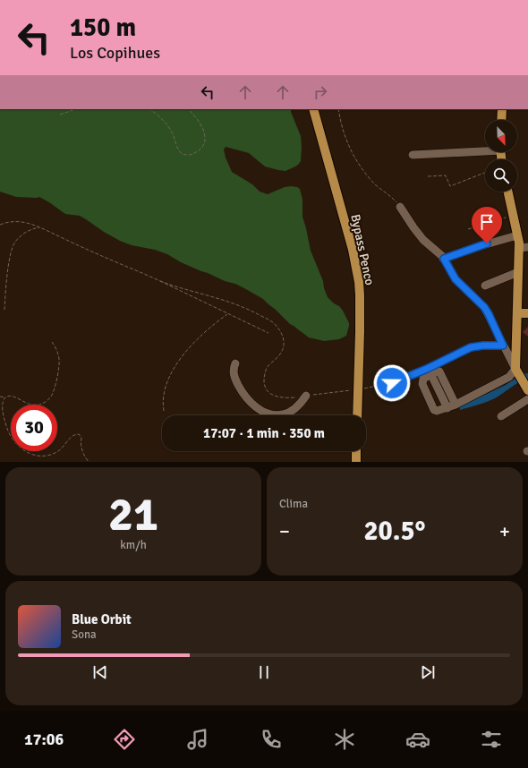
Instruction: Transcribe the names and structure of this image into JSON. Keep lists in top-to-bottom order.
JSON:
{
  "streets": {
    "main road": ["Bypass Penco"]
  },
  "north": "bottom right",
  "page": {
    "turn": ["150 m", "Los Copihues"],
    "limit": "30",
    "trip": "17:07 · 1 min · 350 m",
    "tile": [
      ["21", "km/h"],
      "Clima"
    ],
    "heat": ["−", "20.5°", "+"],
    "song": ["Blue Orbit", "Sona"],
    "tabs": "17:06"
  }
}
